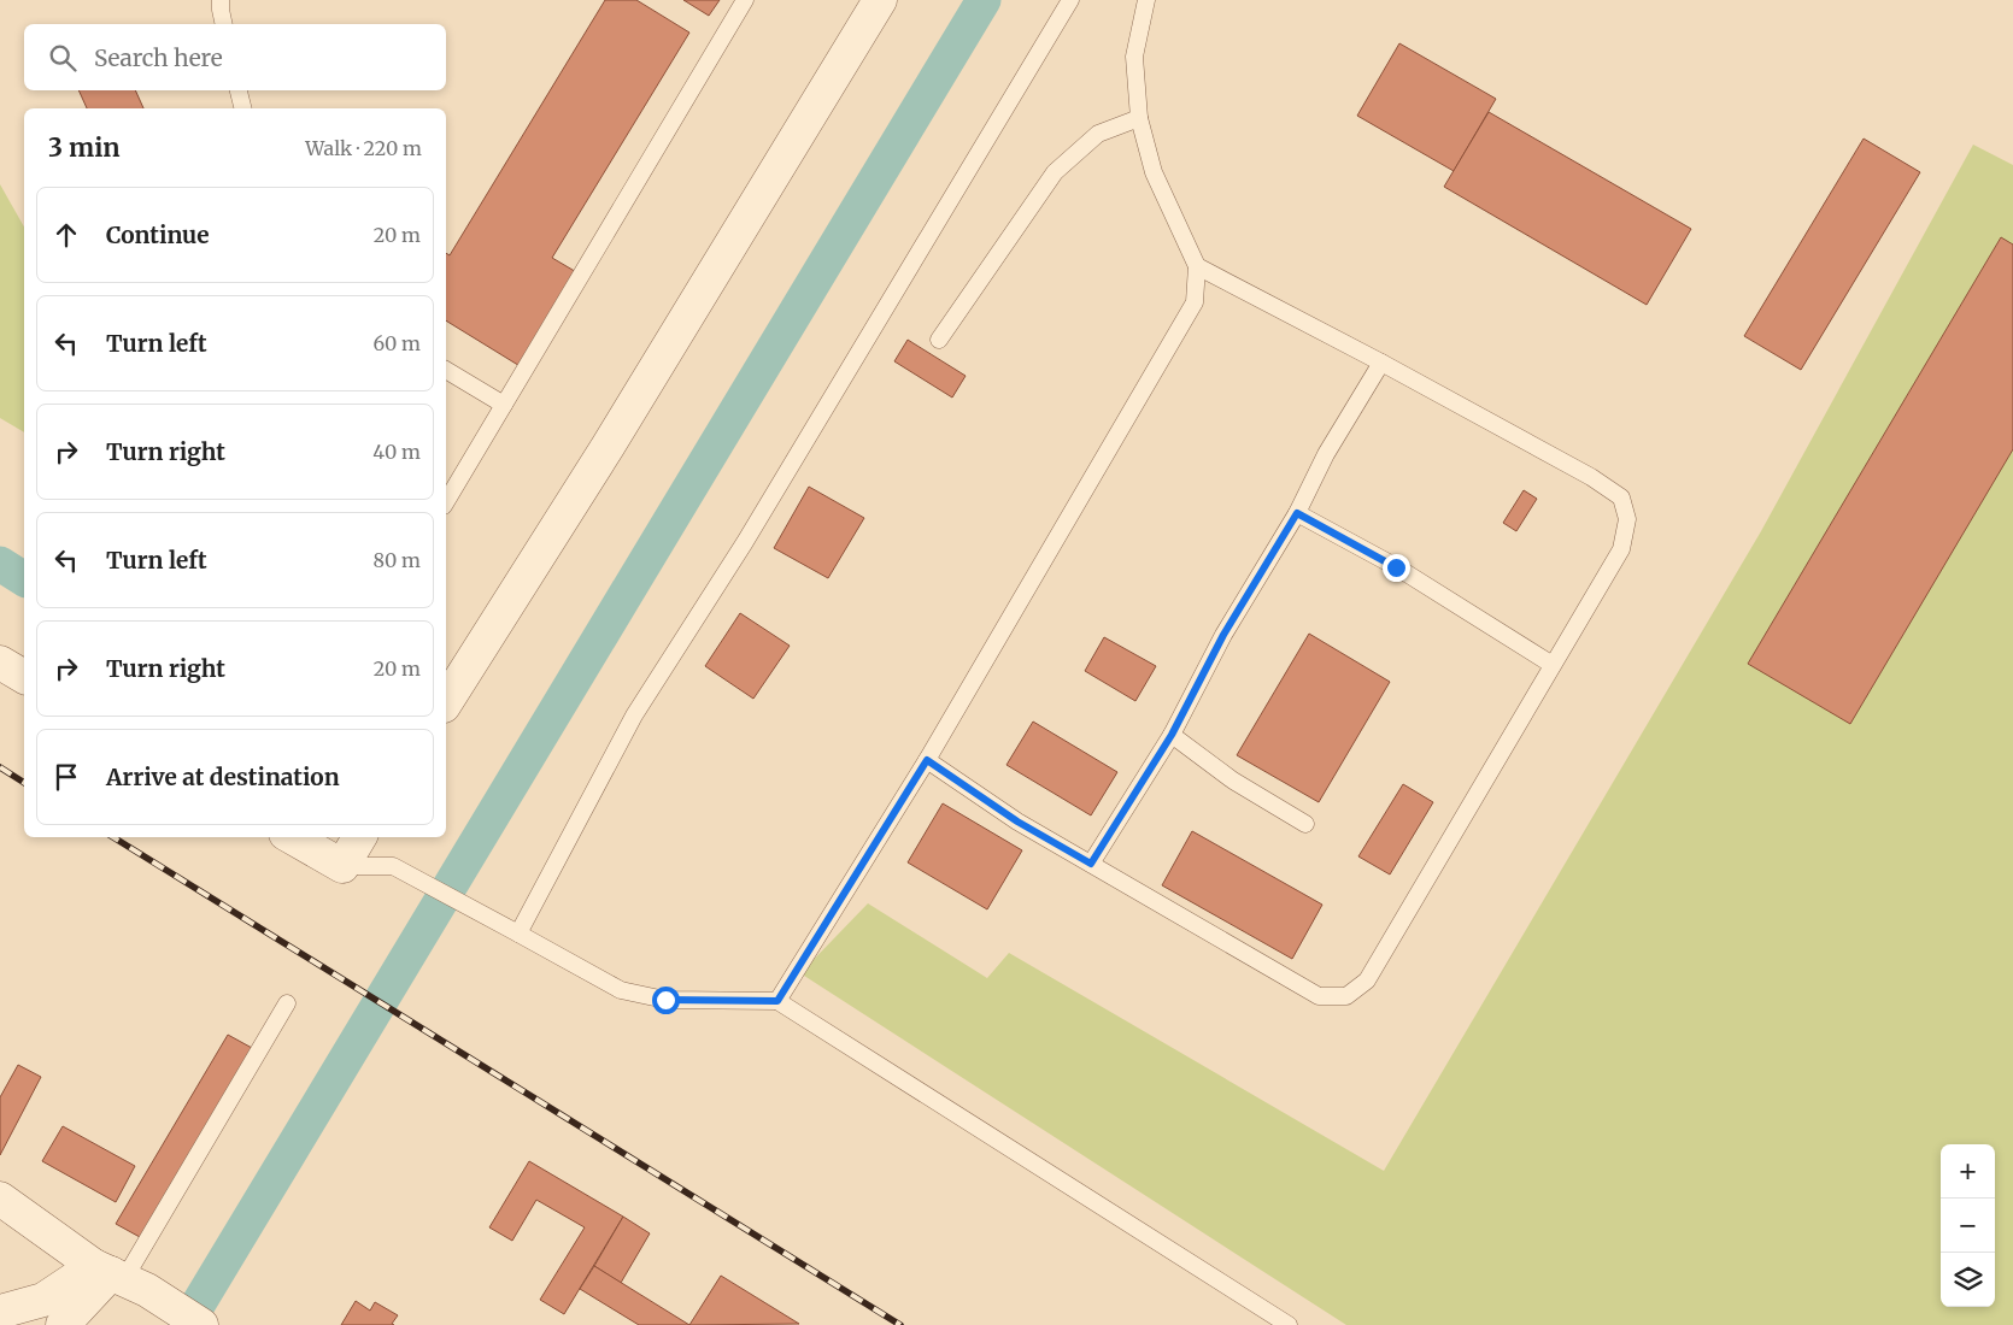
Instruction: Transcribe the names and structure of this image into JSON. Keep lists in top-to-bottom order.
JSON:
{
  "page": {
    "search": "Search here",
    "heading": ["3 min", "Walk · 220 m"],
    "list": [
      ["Continue", "20 m"],
      ["Turn left", "60 m"],
      ["Turn right", "40 m"],
      ["Turn left", "80 m"],
      ["Turn right", "20 m"],
      "Arrive at destination"
    ],
    "map_buttons": ["+", "−"]
  }
}
